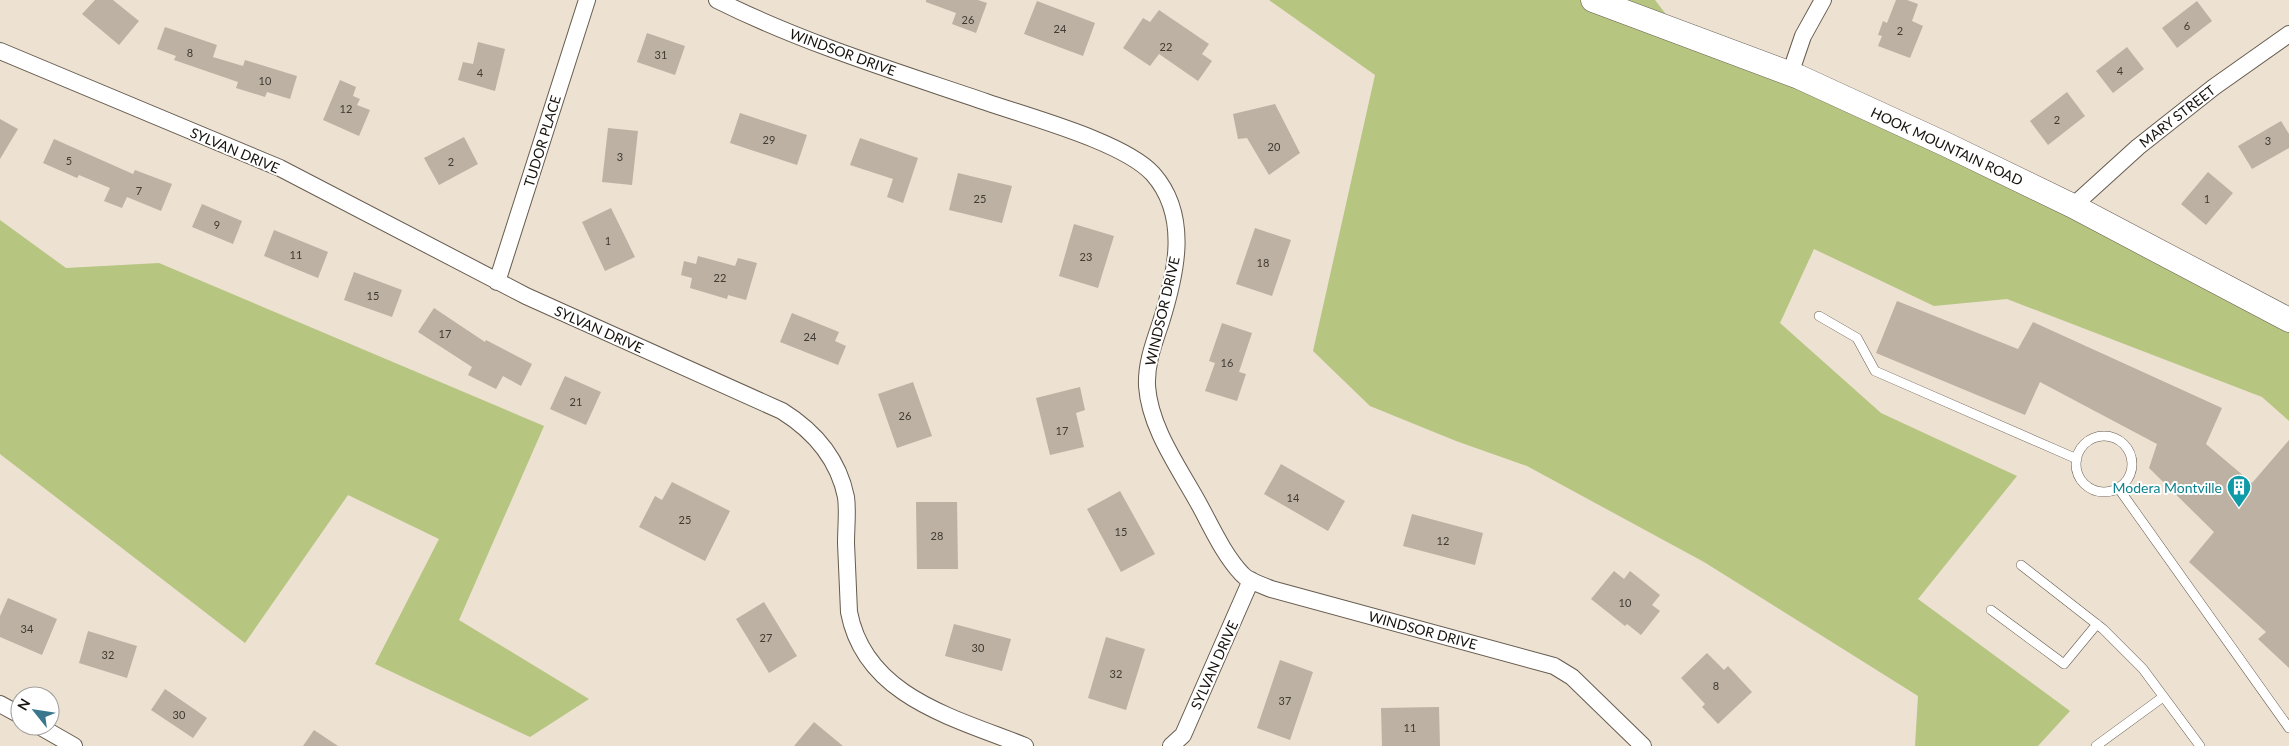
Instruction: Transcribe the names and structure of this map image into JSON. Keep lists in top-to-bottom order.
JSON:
{
  "streets": {
    "street": [
      "WINDSOR DRIVE",
      "MARY STREET",
      "TUDOR PLACE",
      "HOOK MOUNTAIN ROAD",
      "SYLVAN DRIVE"
    ]
  },
  "crossings": [
    ["WINDSOR DRIVE", "SYLVAN DRIVE"],
    ["MARY STREET", "HOOK MOUNTAIN ROAD"],
    ["TUDOR PLACE", "SYLVAN DRIVE"]
  ],
  "places": {
    "building": ["Modera Montville"]
  },
  "house_numbers": [
    "26",
    "6",
    "24",
    "2",
    "22",
    "8",
    "31",
    "4",
    "4",
    "10",
    "12",
    "2",
    "29",
    "3",
    "20",
    "3",
    "5",
    "2",
    "7",
    "25",
    "1",
    "9",
    "1",
    "11",
    "23",
    "18",
    "22",
    "15",
    "17",
    "24",
    "16",
    "21",
    "26",
    "17",
    "14",
    "25",
    "15",
    "28",
    "12",
    "10",
    "34",
    "27",
    "30",
    "32",
    "32",
    "8",
    "37",
    "30",
    "11"
  ],
  "north": "top left"
}
